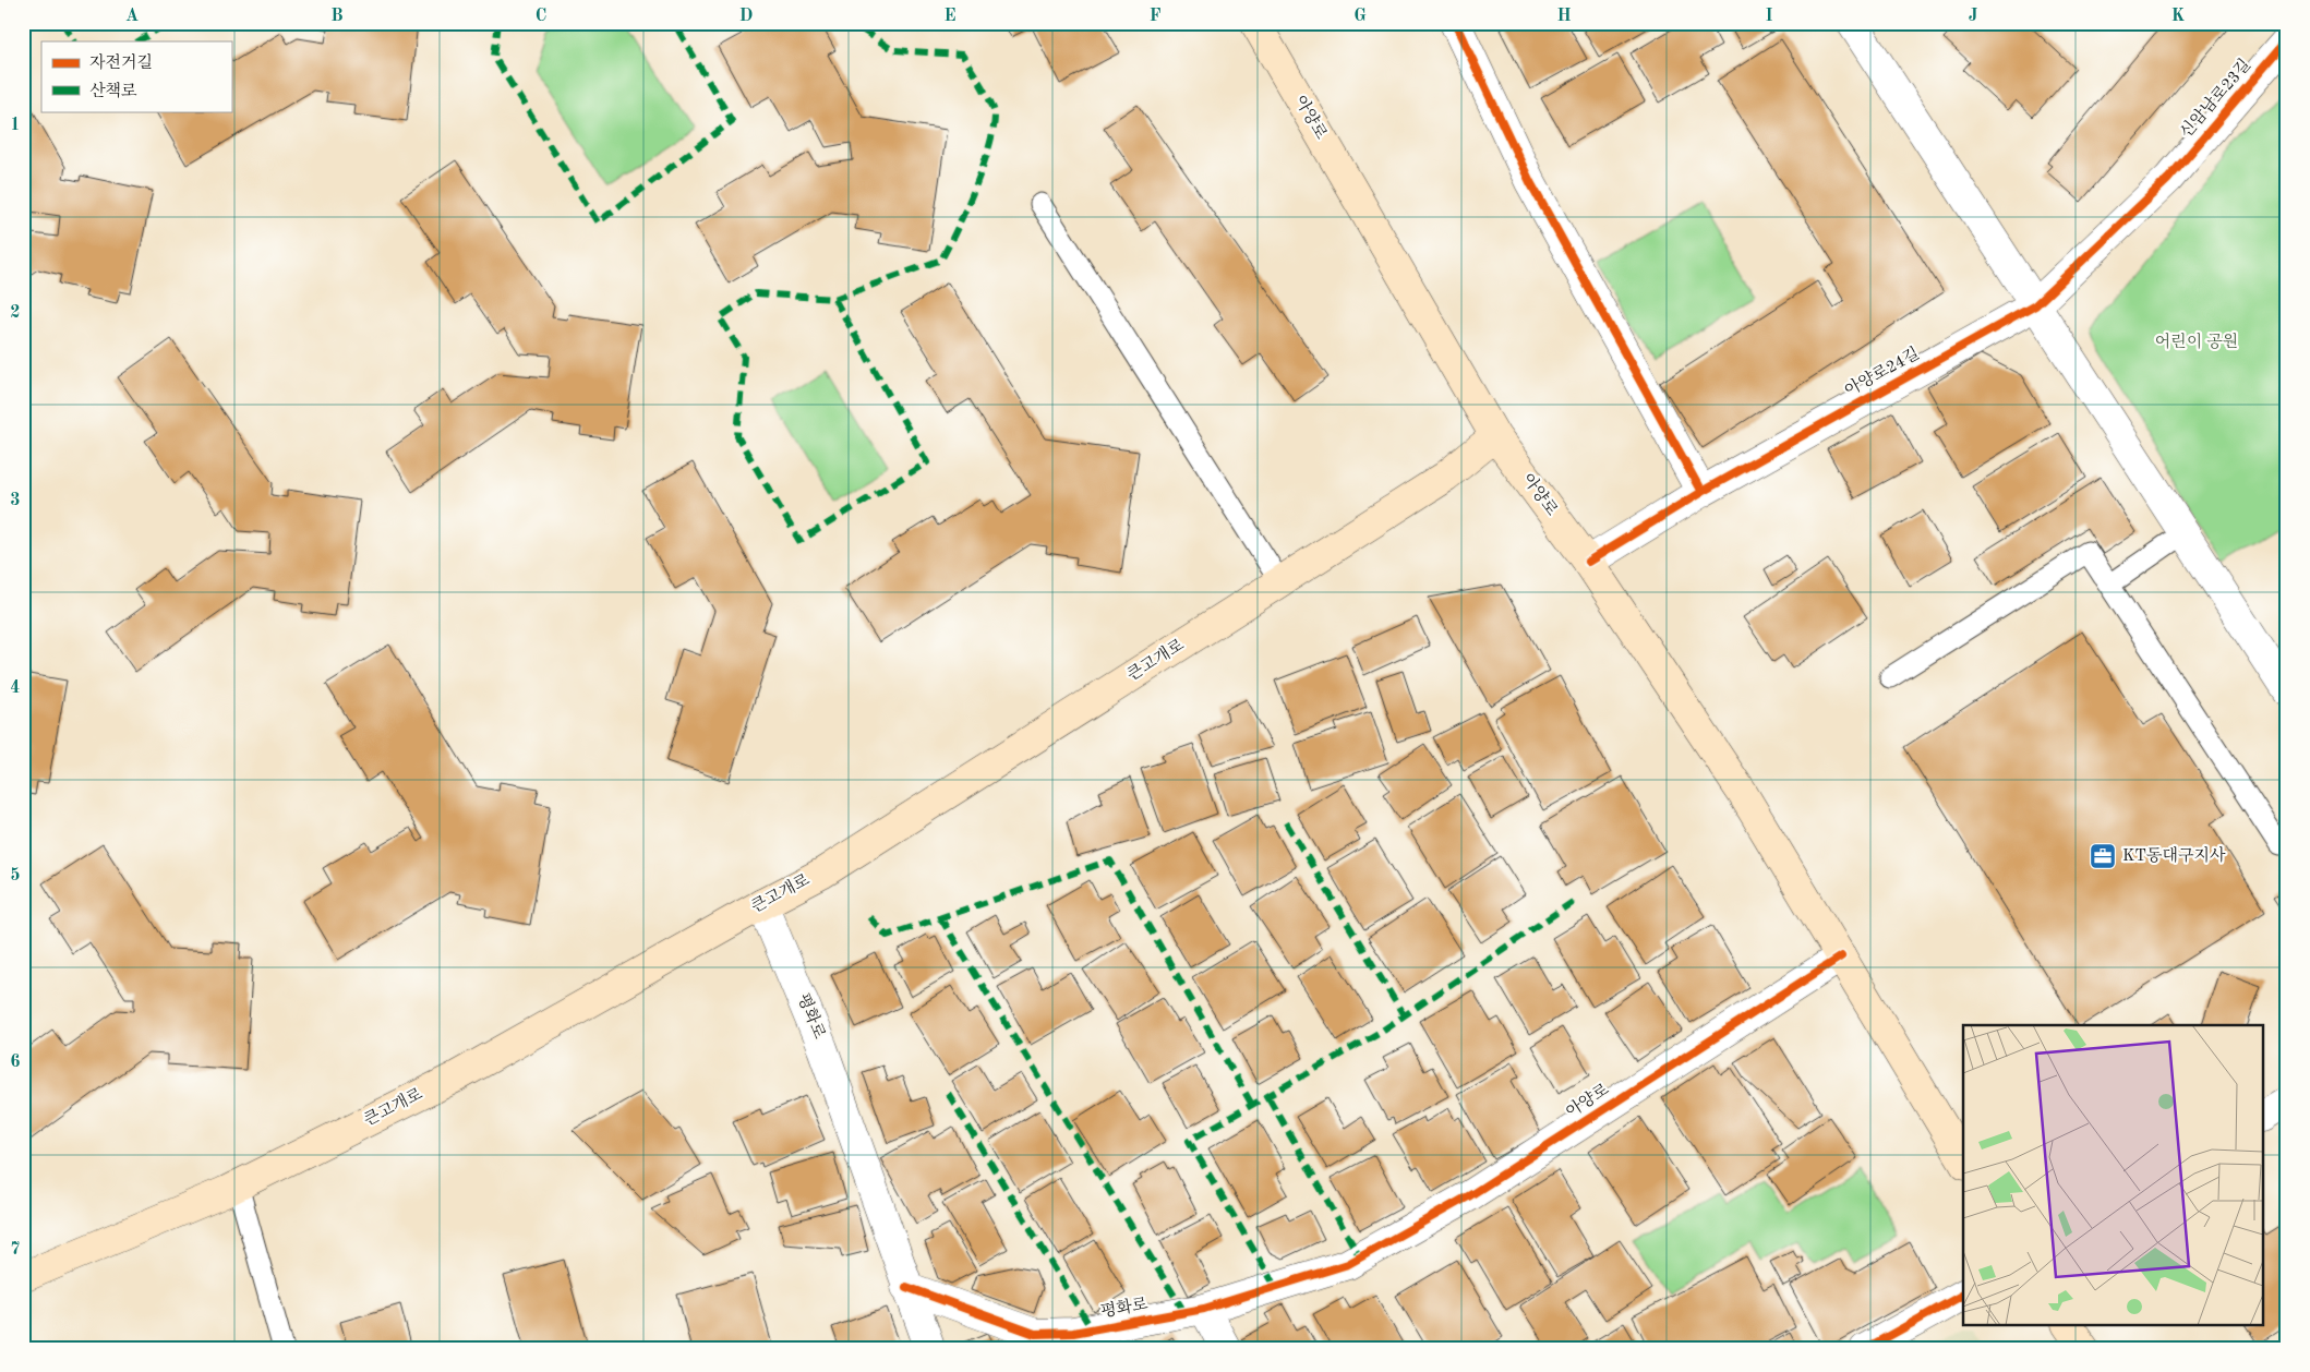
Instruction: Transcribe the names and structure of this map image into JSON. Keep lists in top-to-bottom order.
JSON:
{
  "streets": {
    "main road": ["아양로", "큰고개로"],
    "street": ["신암남로23길", "아양로24길", "평화로"]
  },
  "crossings": [
    ["신암남로23길", "아양로24길"],
    ["아양로", "아양로24길"],
    ["아양로", "큰고개로"],
    ["아양로", "평화로"],
    ["큰고개로", "평화로"]
  ],
  "parks": ["어린이 공원"],
  "places": {
    "office": ["KT동대구지사"]
  },
  "legend": ["자전거길", "산책로"],
  "grid": {
    "columns": [
      "A",
      "B",
      "C",
      "D",
      "E",
      "F",
      "G",
      "H",
      "I",
      "J",
      "K"
    ],
    "rows": [
      "1",
      "2",
      "3",
      "4",
      "5",
      "6",
      "7"
    ]
  }
}
